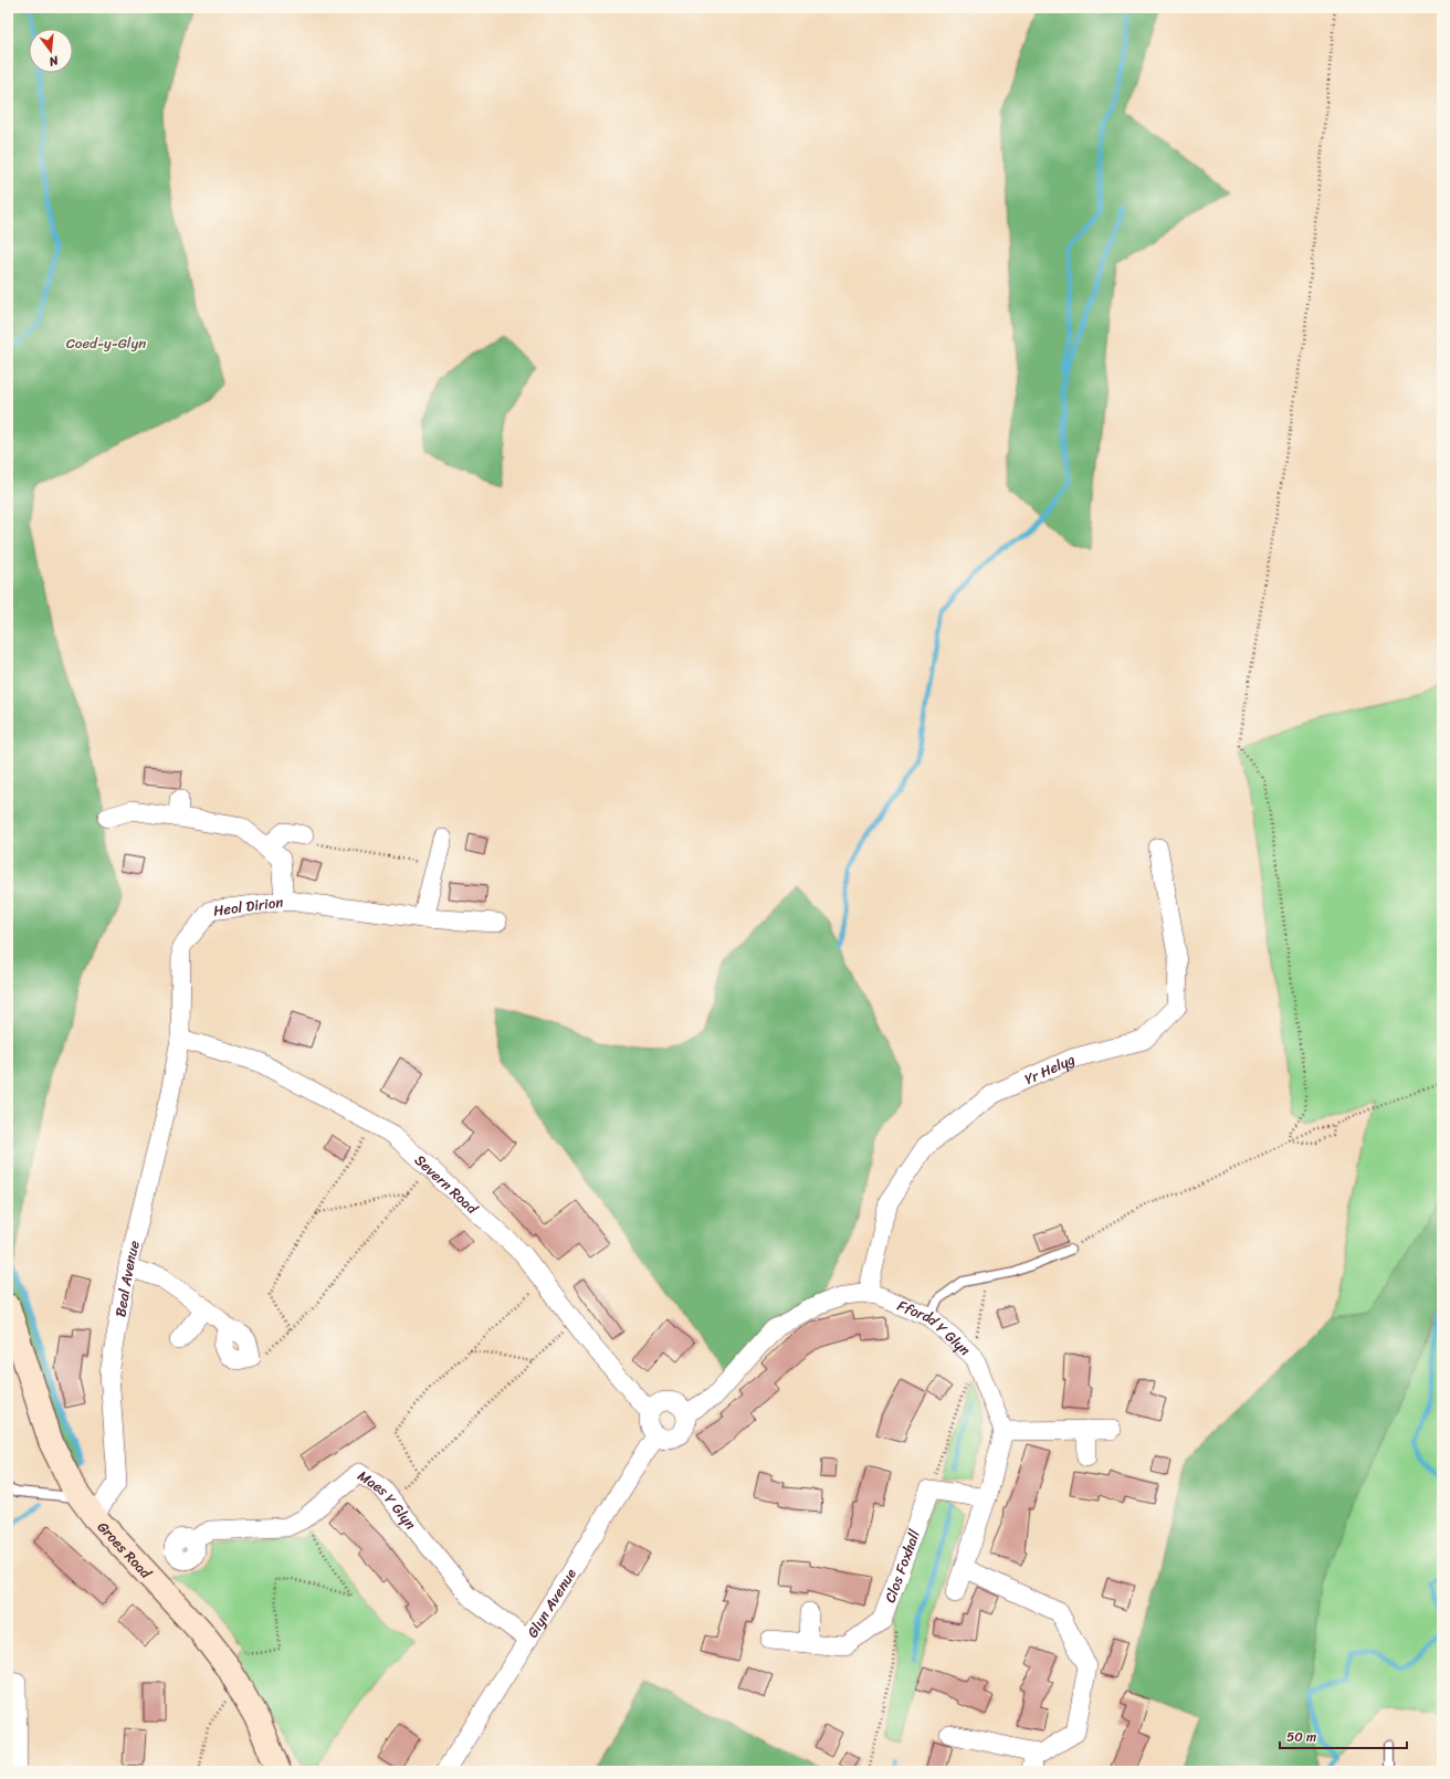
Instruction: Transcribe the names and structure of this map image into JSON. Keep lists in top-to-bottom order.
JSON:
{
  "streets": {
    "street": [
      "Heol Dirion",
      "Yr Helyg",
      "Severn Road",
      "Beal Avenue",
      "Ffordd Y Glyn",
      "Maes Y Glyn",
      "Groes Road",
      "Clos Foxhall",
      "Glyn Avenue"
    ]
  },
  "crossings": [
    ["Heol Dirion", "Severn Road"],
    ["Heol Dirion", "Beal Avenue"],
    ["Yr Helyg", "Ffordd Y Glyn"],
    ["Severn Road", "Beal Avenue"],
    ["Severn Road", "Ffordd Y Glyn"],
    ["Severn Road", "Glyn Avenue"],
    ["Beal Avenue", "Groes Road"],
    ["Ffordd Y Glyn", "Glyn Avenue"],
    ["Maes Y Glyn", "Glyn Avenue"]
  ],
  "parks": ["Coed-y-Glyn"],
  "scale_bar": "50 m",
  "north": "bottom"
}
